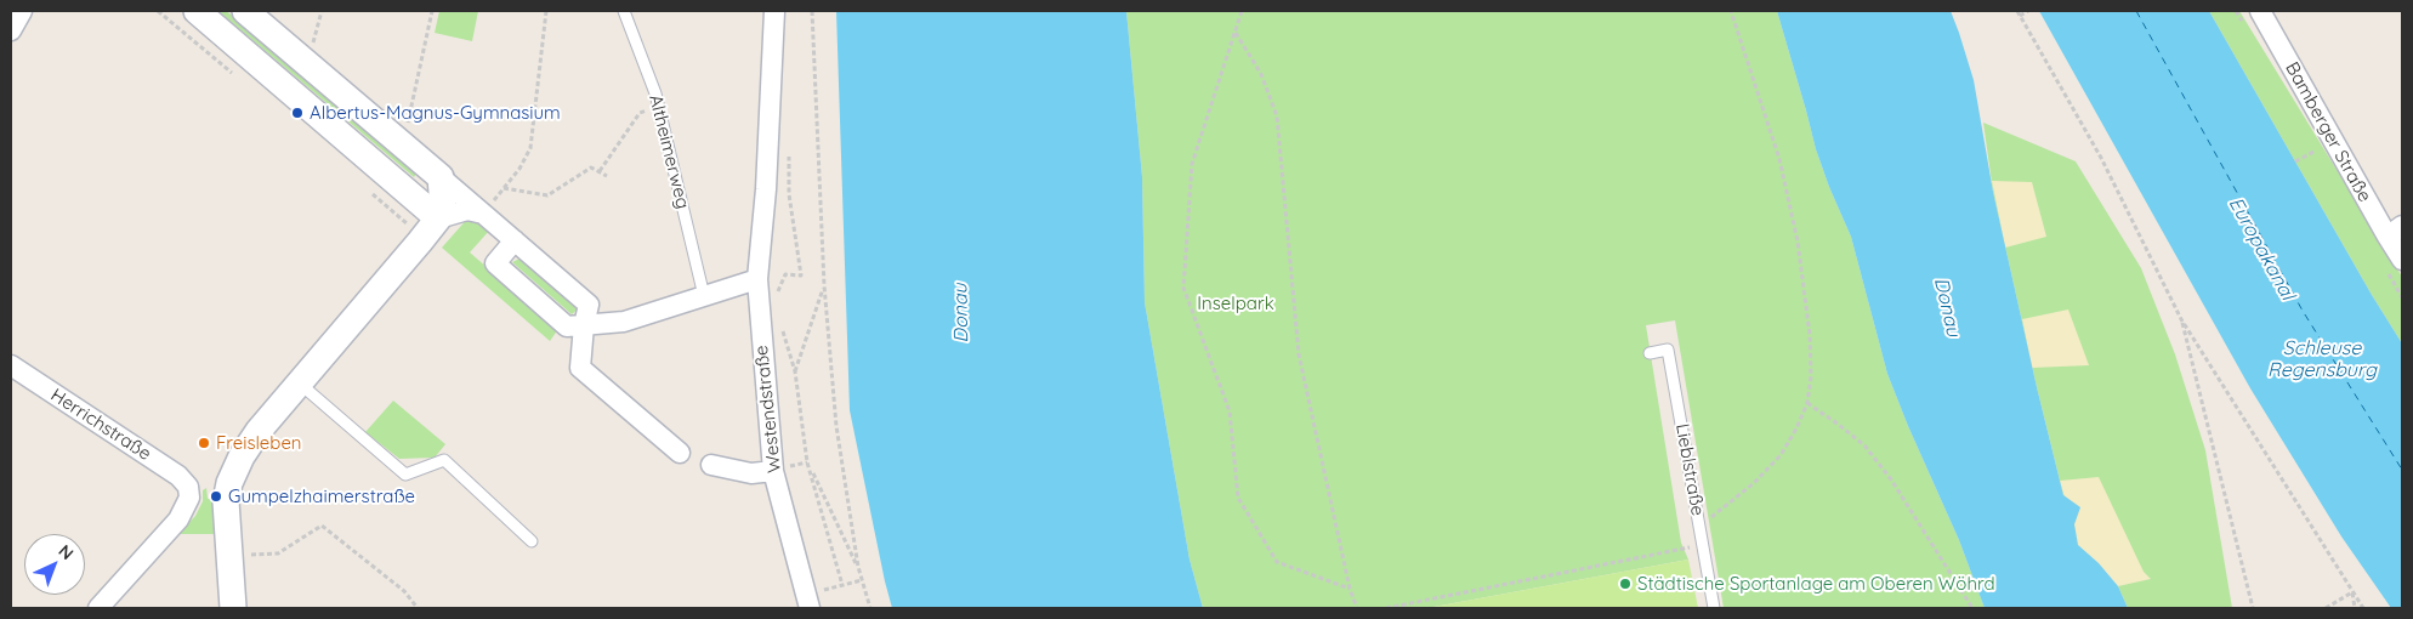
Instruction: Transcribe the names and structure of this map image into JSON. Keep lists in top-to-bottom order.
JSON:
{
  "streets": {
    "street": ["Bamberger Straße", "Westendstraße", "Herrichstraße"],
    "lane": ["Altheimerweg", "Lieblstraße"]
  },
  "water": ["Europakanal", "Donau", "Schleuse Regensburg"],
  "parks": ["Inselpark"],
  "places": [
    "Albertus-Magnus-Gymnasium",
    "Freisleben",
    "Gumpelzhaimerstraße",
    "Städtische Sportanlage am Oberen Wöhrd"
  ],
  "north": "top right"
}
